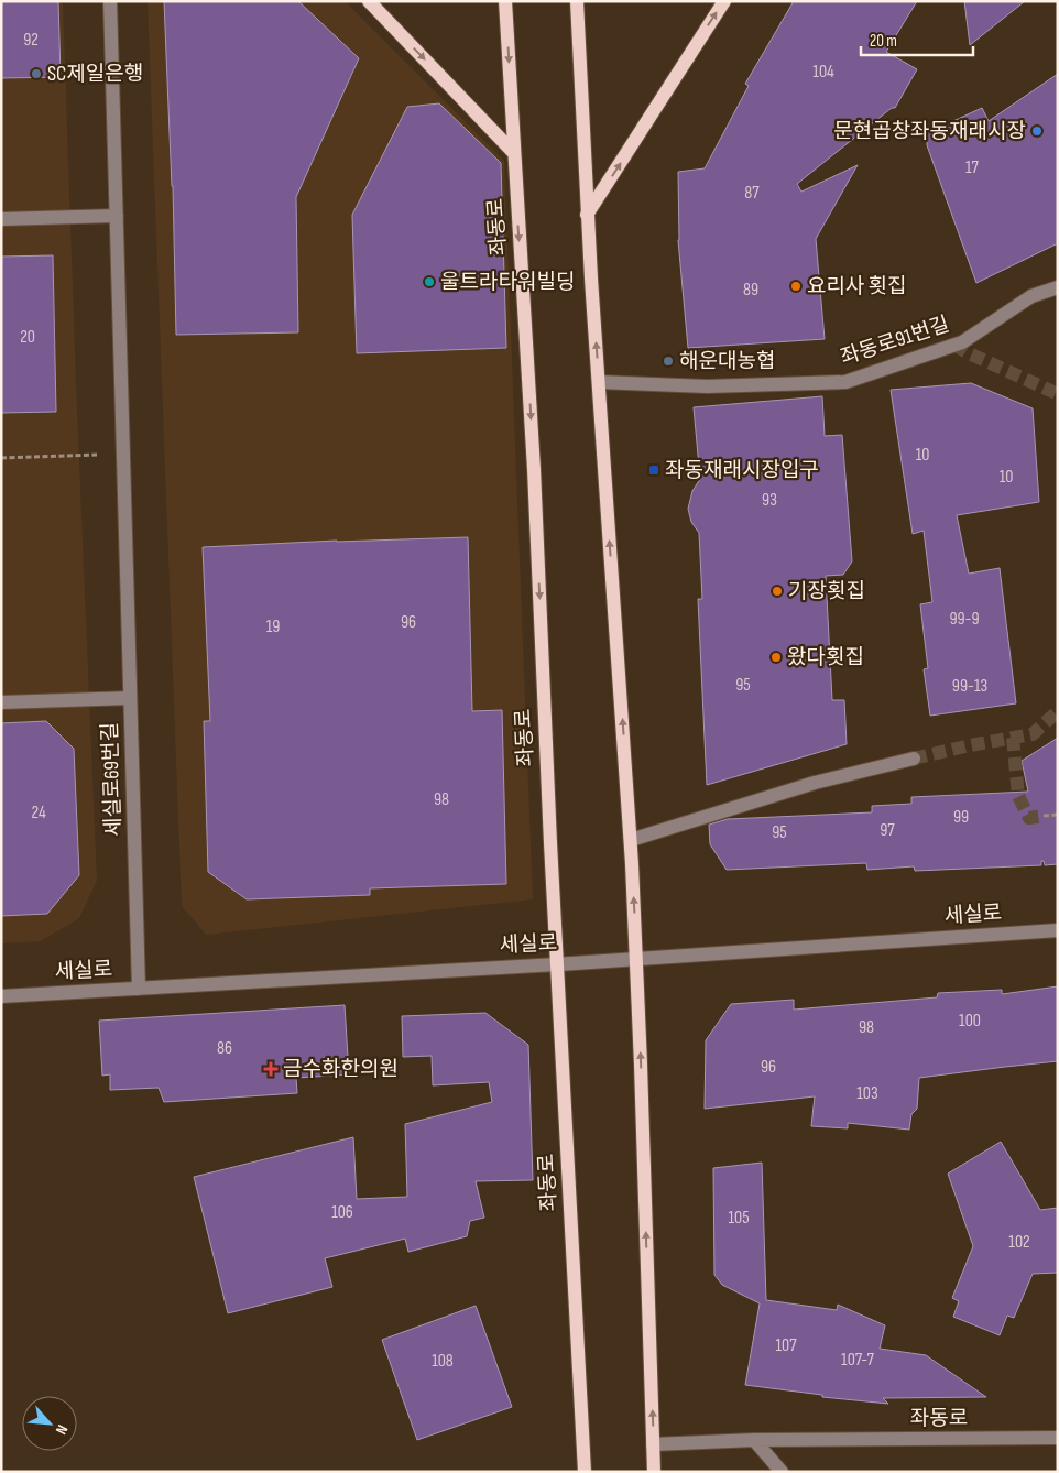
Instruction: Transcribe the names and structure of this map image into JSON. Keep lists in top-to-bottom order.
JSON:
{
  "streets": {
    "main road": ["좌동로"],
    "street": ["좌동로91번길", "세실로69번길", "세실로"]
  },
  "crossings": [
    ["좌동로", "세실로"],
    ["세실로69번길", "세실로"]
  ],
  "places": {
    "other": [
      "SC제일은행",
      "문현곱창좌동재래시장",
      "울트라타워빌딩",
      "요리사 횟집",
      "해운대농협",
      "기장횟집",
      "왔다횟집"
    ],
    "transit": ["좌동재래시장입구"],
    "health": ["금수화한의원"]
  },
  "house_numbers": [
    "92",
    "104",
    "17",
    "87",
    "89",
    "20",
    "10",
    "10",
    "93",
    "99-9",
    "96",
    "19",
    "95",
    "99-13",
    "98",
    "24",
    "99",
    "97",
    "95",
    "100",
    "98",
    "86",
    "96",
    "103",
    "106",
    "105",
    "102",
    "107",
    "107-7",
    "108"
  ],
  "scale_bar": "20 m",
  "north": "bottom right"
}
